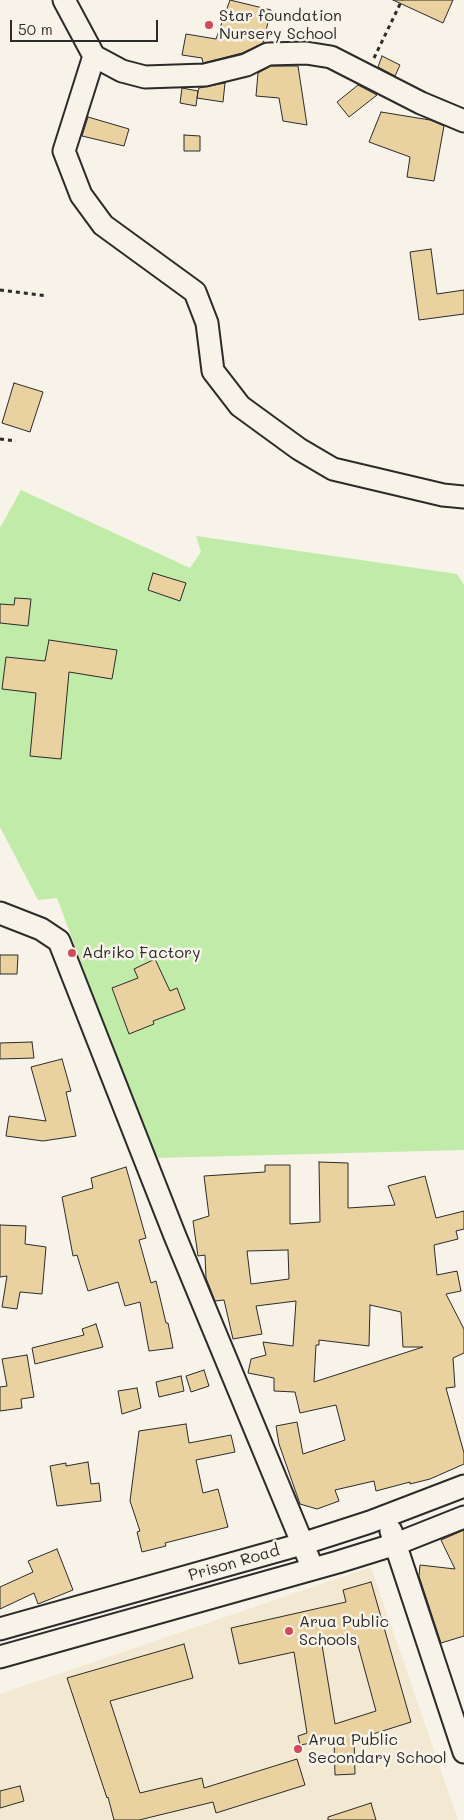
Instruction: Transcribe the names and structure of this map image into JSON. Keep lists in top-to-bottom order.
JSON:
{
  "streets": {
    "street": ["Prison Road"]
  },
  "places": [
    "Star foundation Nursery School",
    "Adriko Factory",
    "Arua Public Schools",
    "Arua Public Secondary School"
  ],
  "scale_bar": "50 m"
}
